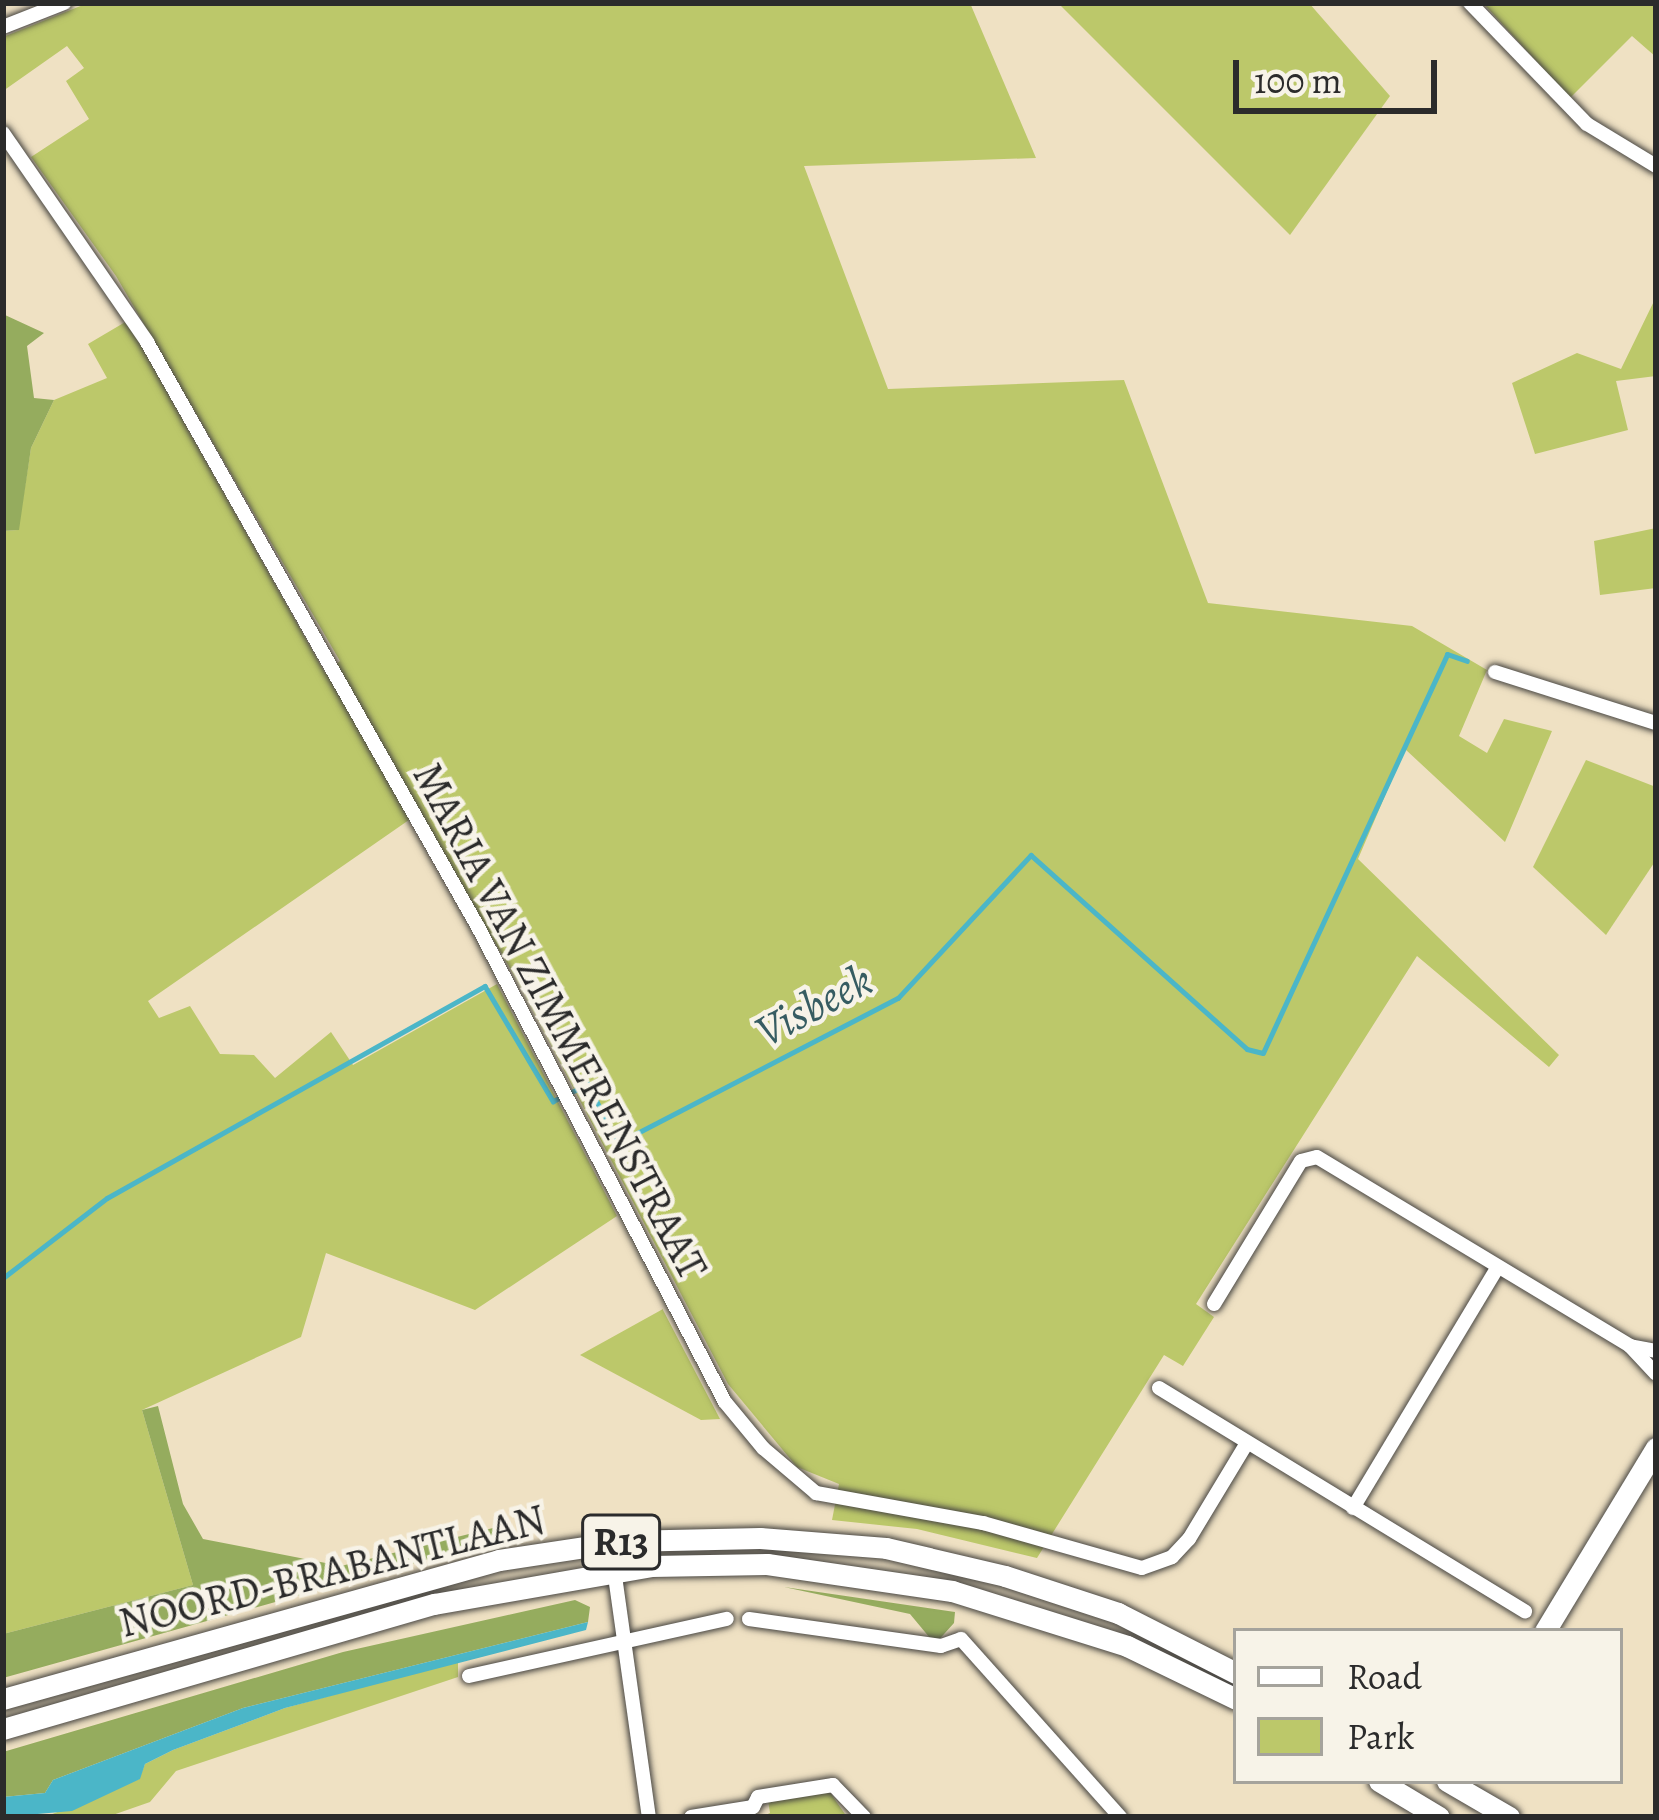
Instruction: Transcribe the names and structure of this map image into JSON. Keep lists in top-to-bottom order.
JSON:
{
  "streets": {
    "main road": ["R13", "NOORD-BRABANTLAAN"],
    "street": ["MARIA VAN ZIMMERENSTRAAT"]
  },
  "water": ["Visbeek"],
  "legend": ["Road", "Park"],
  "scale_bar": "100 m"
}
